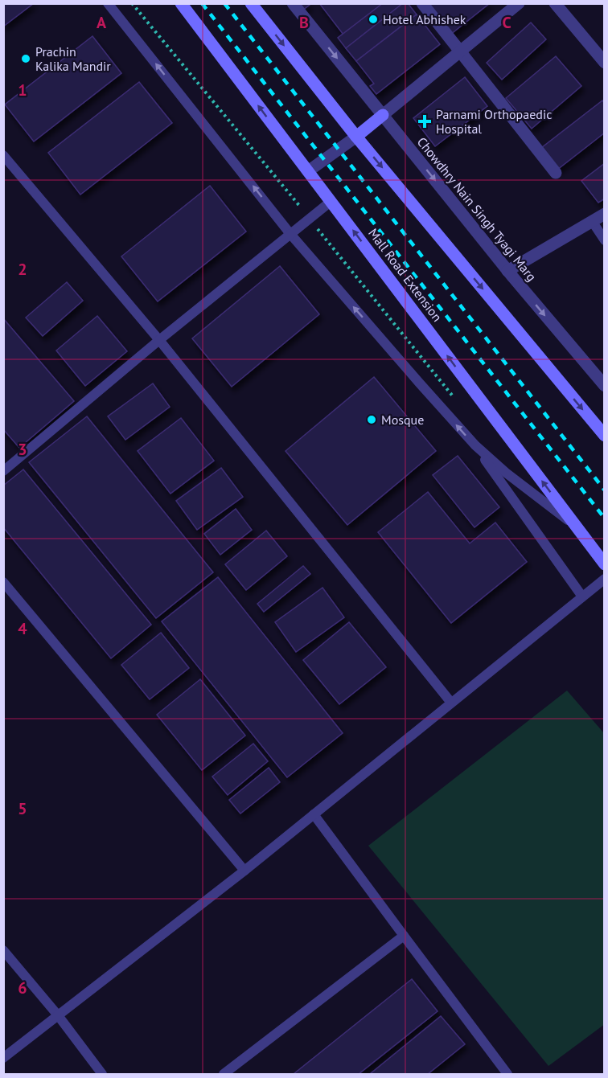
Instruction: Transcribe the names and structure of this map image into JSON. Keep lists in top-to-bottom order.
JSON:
{
  "streets": {
    "main road": ["Mall Road Extension"],
    "street": ["Chowdhry Nain Singh Tyagi Marg"]
  },
  "places": {
    "other": ["Hotel Abhishek", "Prachin Kalika Mandir", "Mosque"],
    "health": ["Parnami Orthopaedic Hospital"]
  },
  "grid": {
    "columns": ["A", "B", "C"],
    "rows": [
      "1",
      "2",
      "3",
      "4",
      "5",
      "6"
    ]
  }
}
